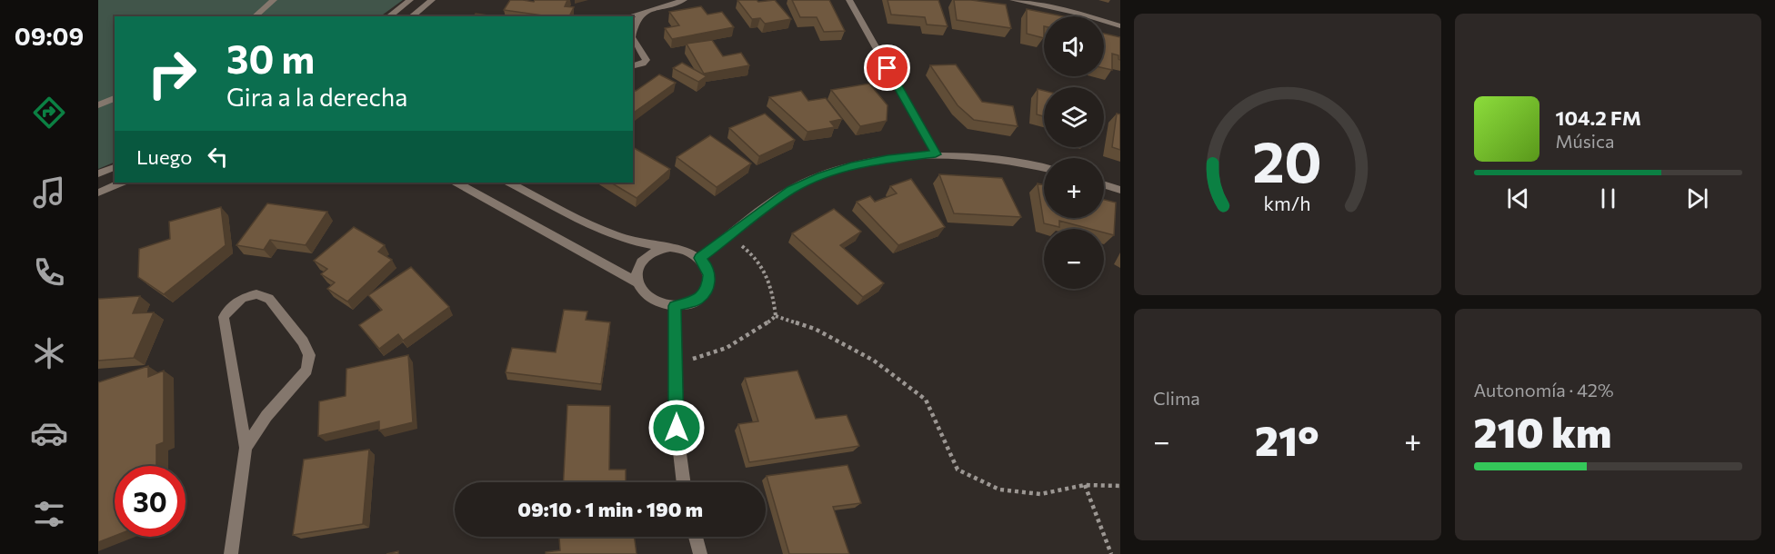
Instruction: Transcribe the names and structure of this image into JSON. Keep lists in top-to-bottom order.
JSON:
{
  "page": {
    "tabs": "09:09",
    "map_buttons": ["+", "−"],
    "turn": ["30 m", "Gira a la derecha"],
    "song": ["104.2 FM", "Música"],
    "then": "Luego",
    "tile": [
      "Clima",
      ["Autonomía · 42%", "210 km"]
    ],
    "heat": ["−", "21°", "+"],
    "limit": "30",
    "trip": "09:10 · 1 min · 190 m",
    "gauge": ["20", "km/h"]
  }
}
